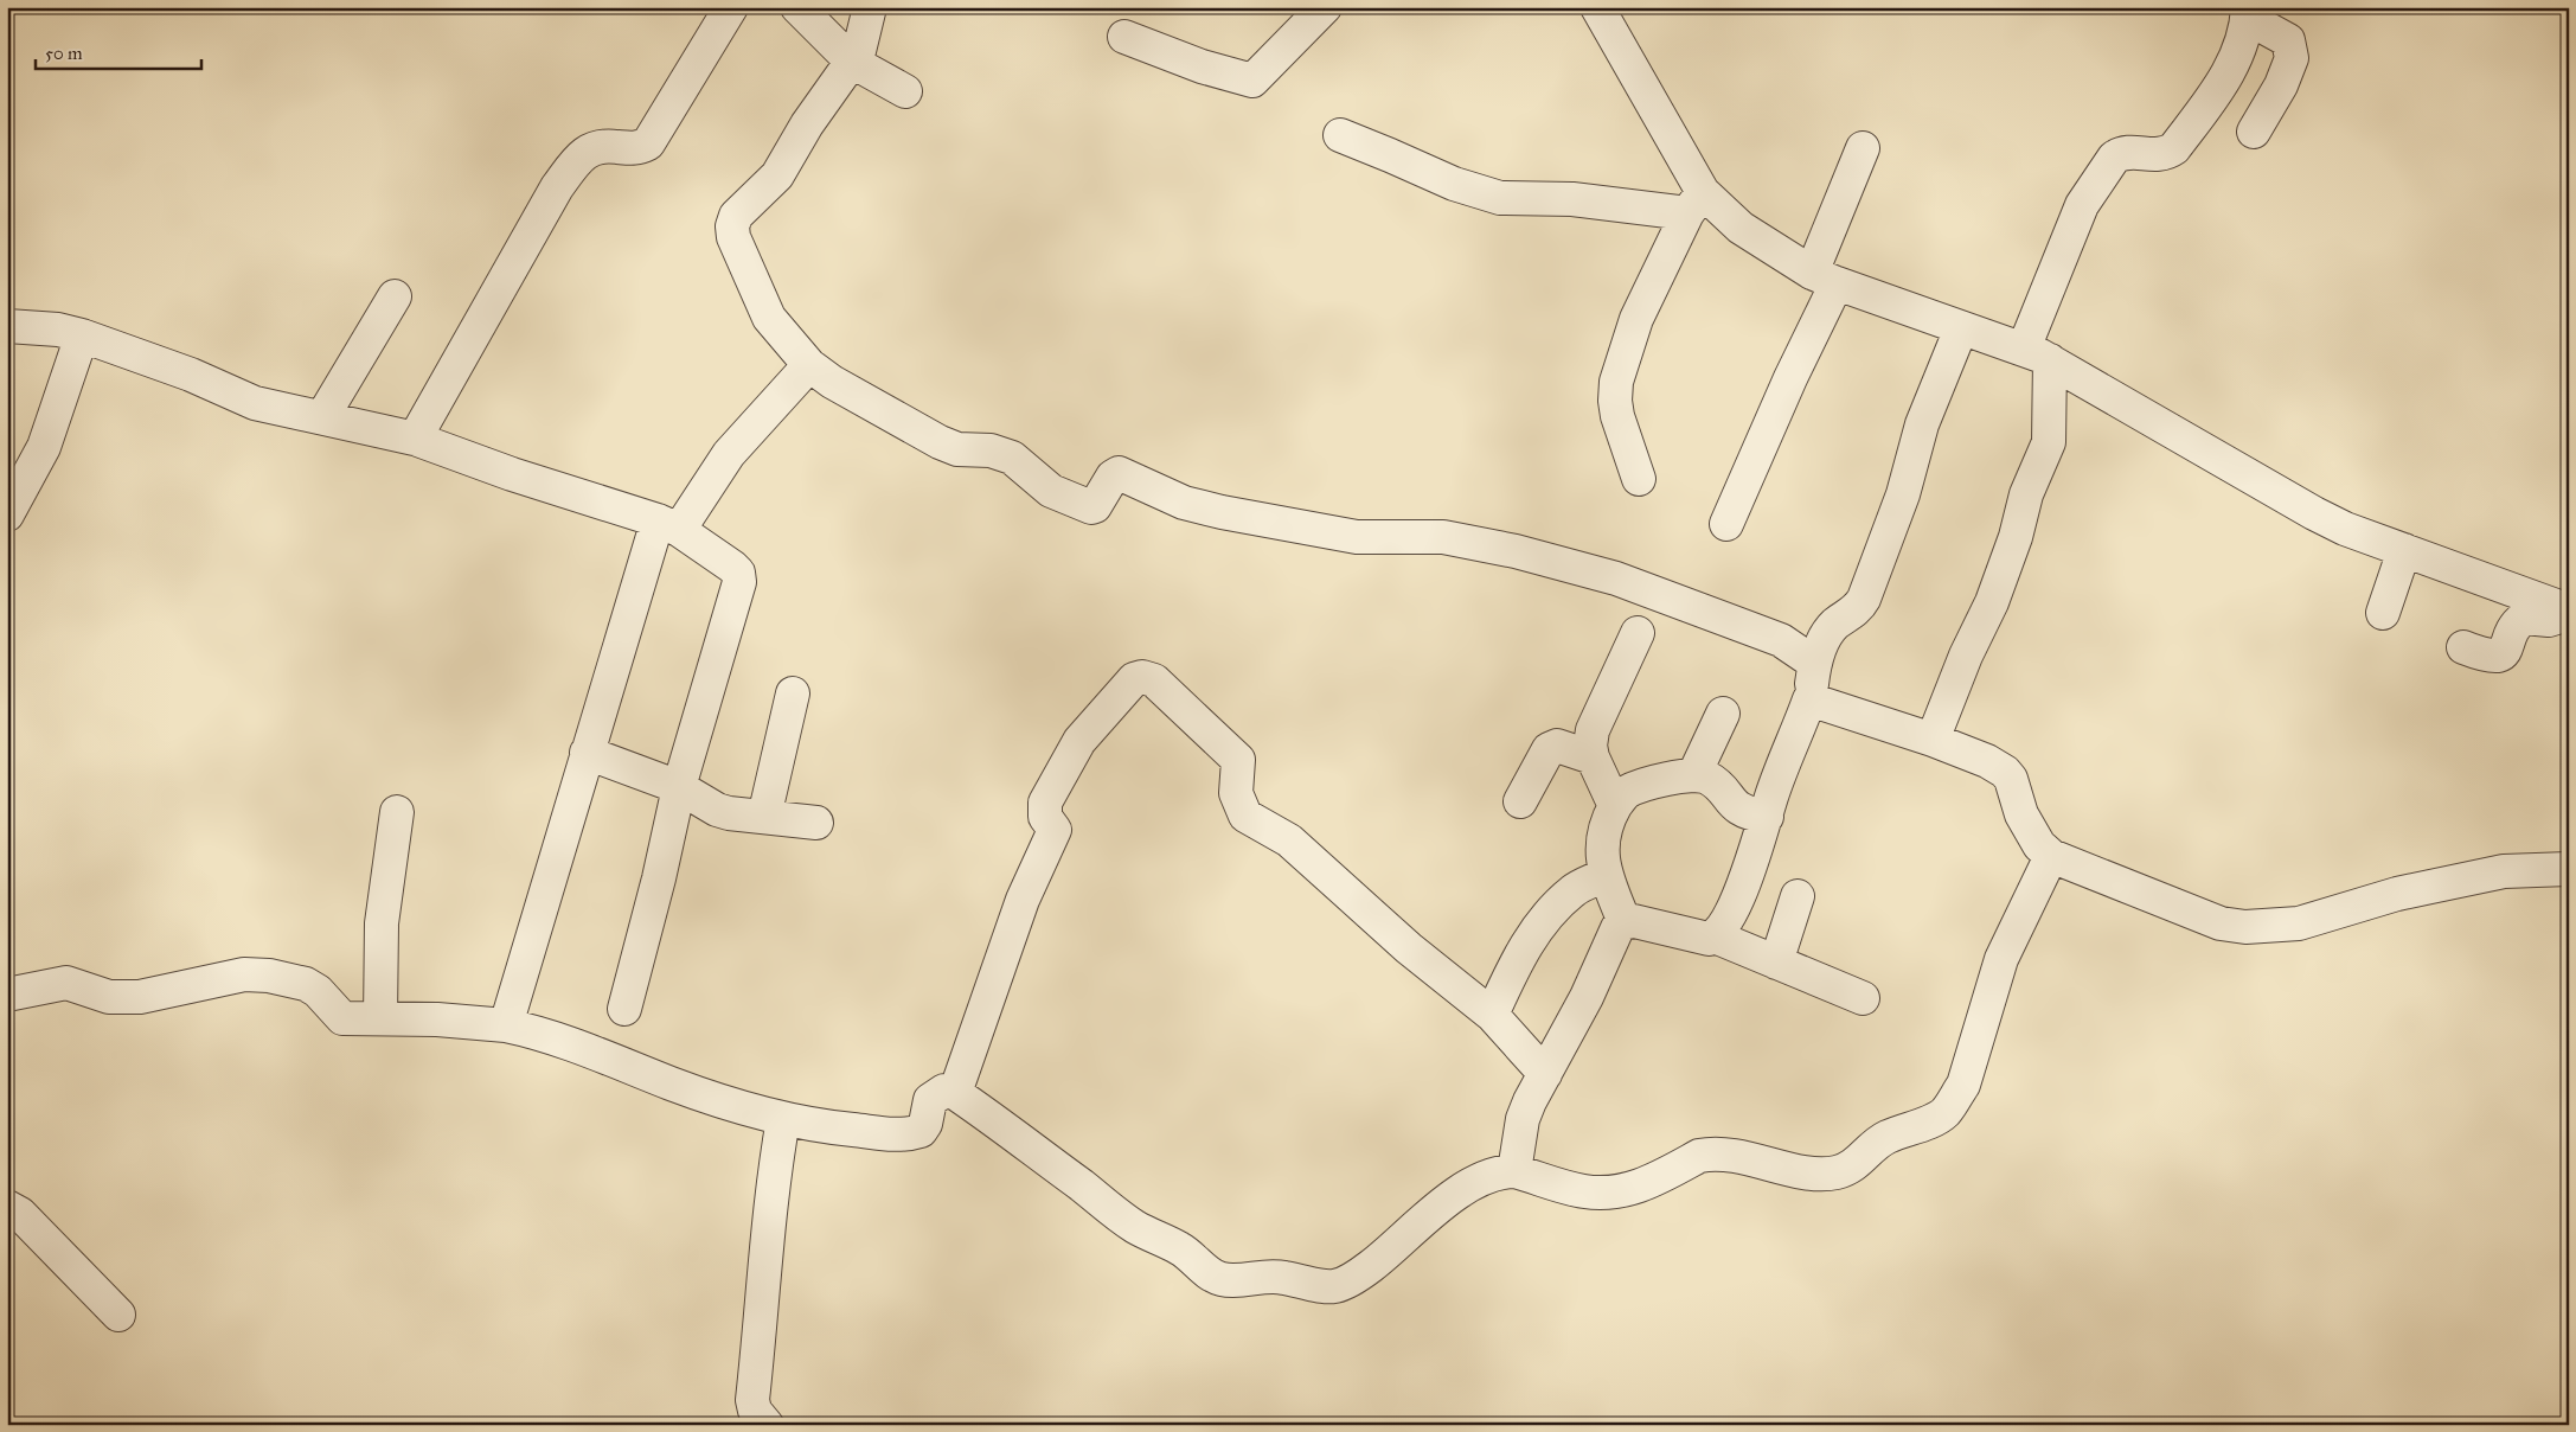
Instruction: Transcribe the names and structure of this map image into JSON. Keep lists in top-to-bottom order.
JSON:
{
  "scale_bar": "50 m"
}
